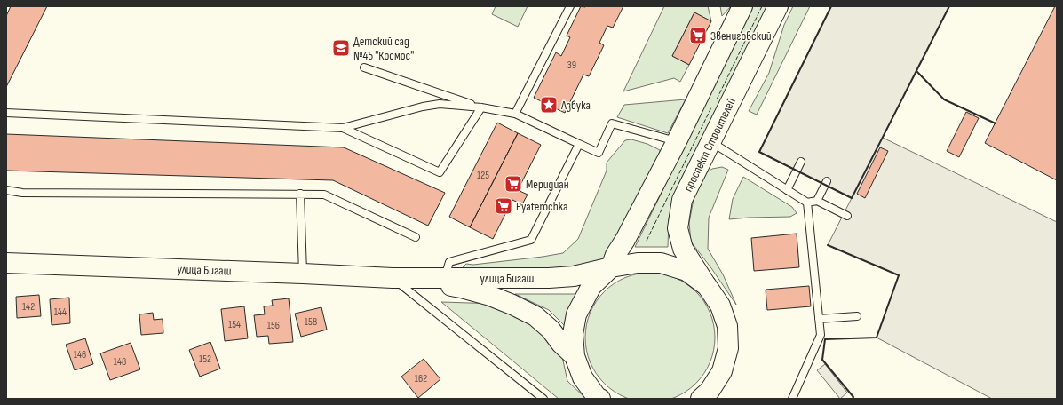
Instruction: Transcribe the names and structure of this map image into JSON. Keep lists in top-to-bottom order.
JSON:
{
  "streets": {
    "main road": ["проспект Строителей", "улица Бигаш"]
  },
  "crossings": [
    ["проспект Строителей", "улица Бигаш"]
  ],
  "places": {
    "supermarket": ["Звениговский", "Меридиан", "Pyaterochka"],
    "school or university": ["Детский сад №45 \"Космос\""],
    "place": ["Азбука"]
  },
  "house_numbers": [
    "39",
    "125",
    "142",
    "144",
    "158",
    "154",
    "156",
    "146",
    "152",
    "148",
    "162"
  ]
}
